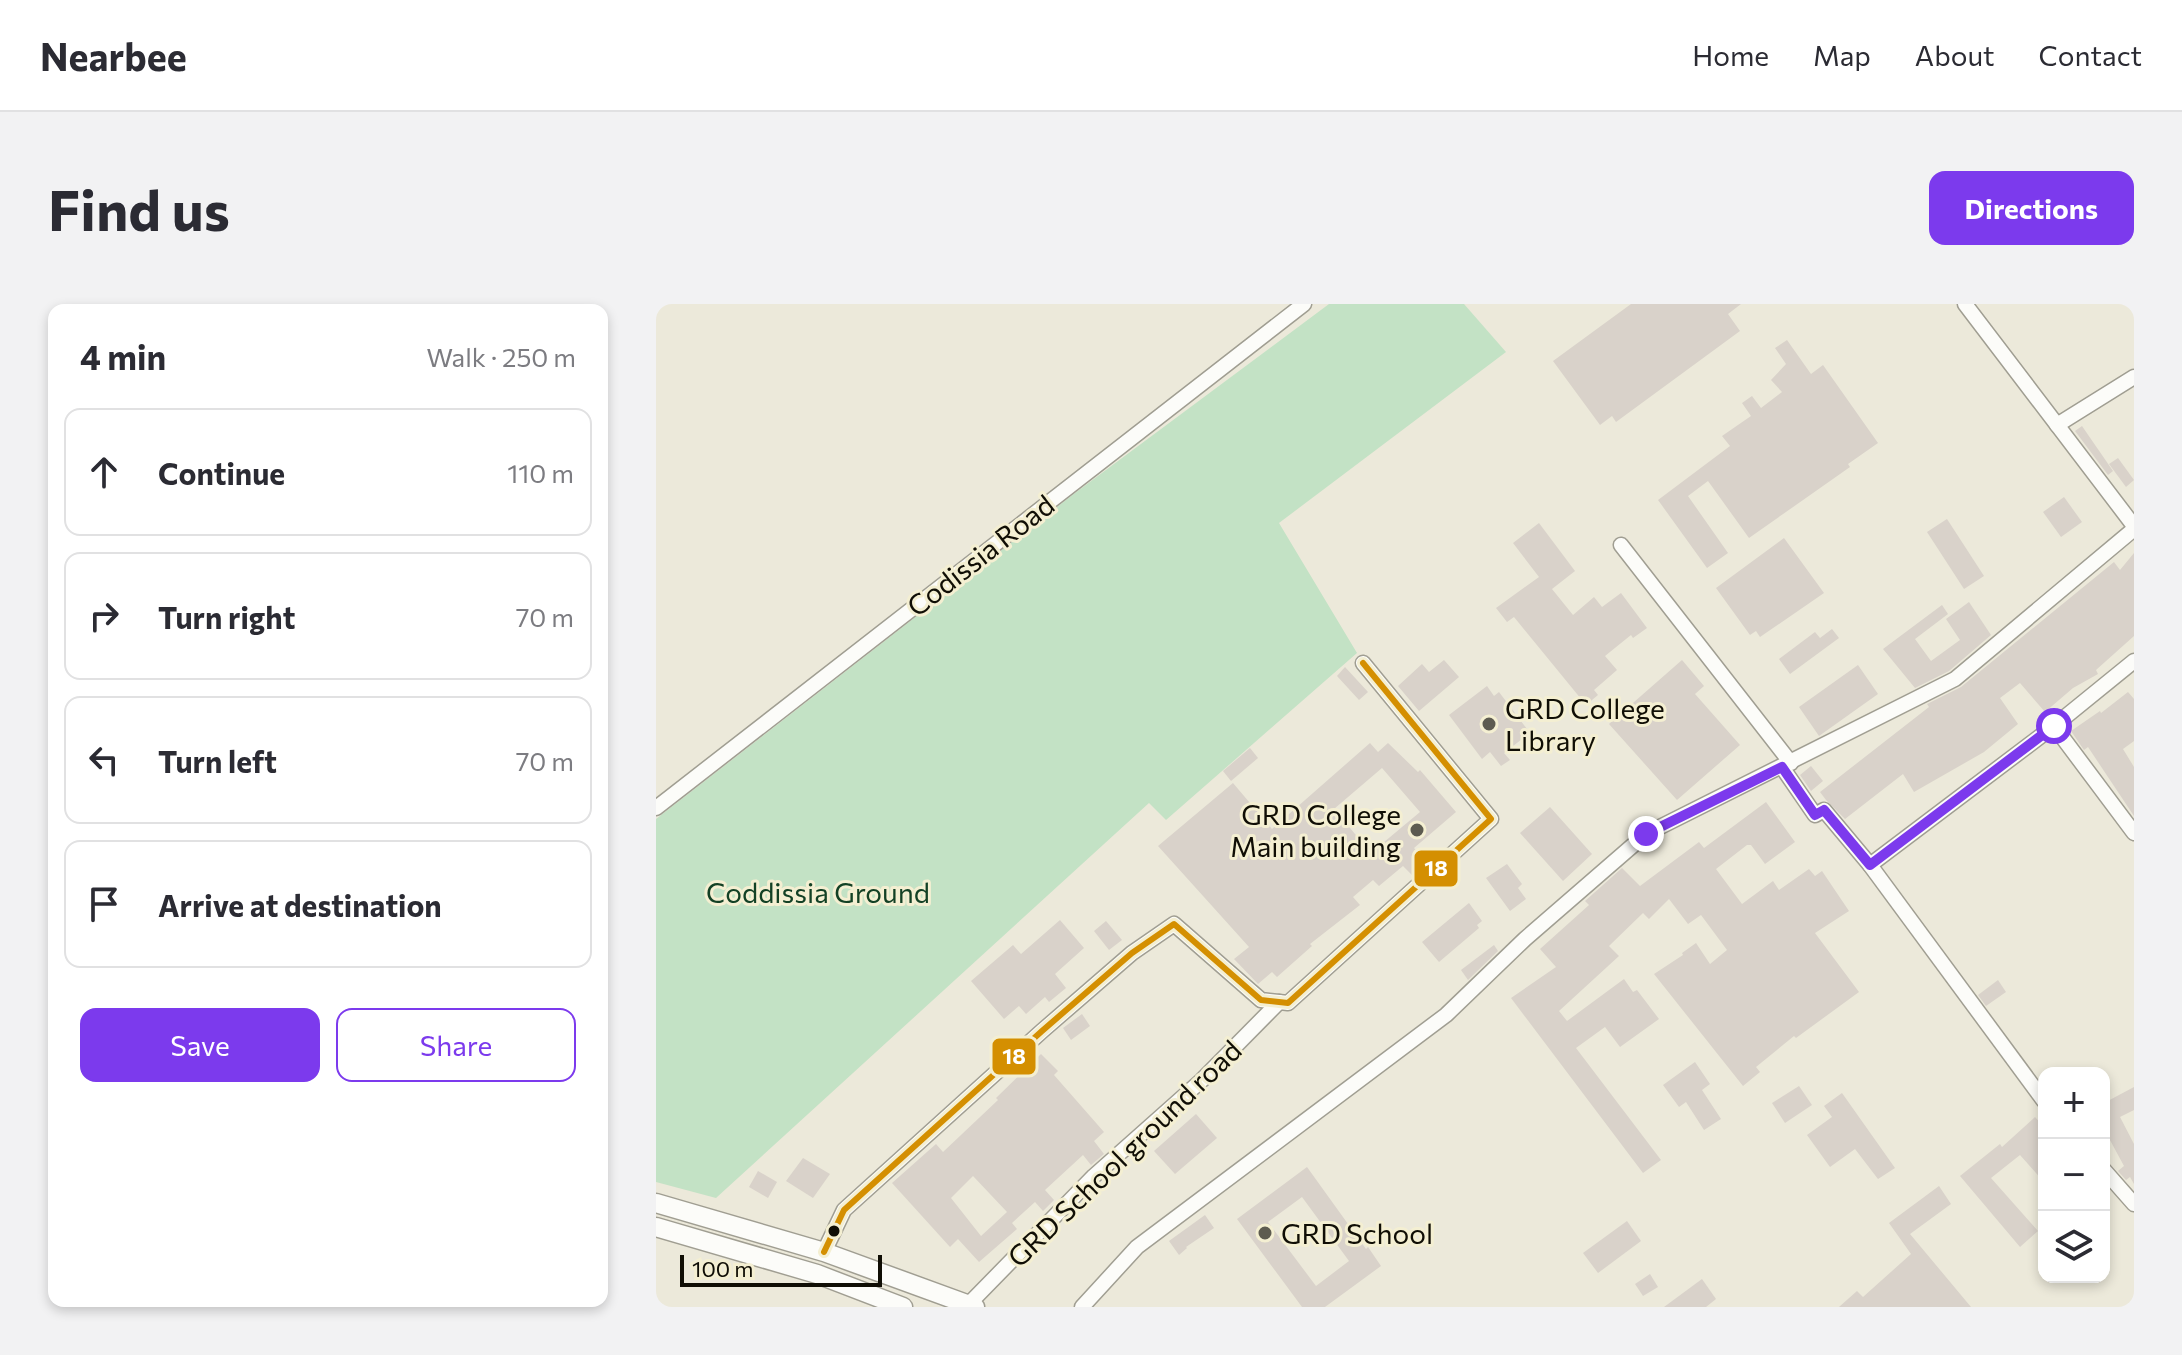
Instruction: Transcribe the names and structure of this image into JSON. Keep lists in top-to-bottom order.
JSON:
{
  "streets": {
    "street": ["Codissia Road", "GRD School ground road"]
  },
  "parks": ["Coddissia Ground"],
  "places": ["GRD College Library", "GRD College Main building", "GRD School"],
  "lines": ["transit line 18"],
  "scale_bar": "100 m",
  "page": {
    "header": "Nearbee",
    "nav": [
      "Home",
      "Map",
      "About",
      "Contact"
    ],
    "buttons": [
      "Directions",
      ["Save", "Share"]
    ],
    "title": "Find us",
    "heading": ["4 min", "Walk · 250 m"],
    "list": [
      ["Continue", "110 m"],
      ["Turn right", "70 m"],
      ["Turn left", "70 m"],
      "Arrive at destination"
    ],
    "map_buttons": ["+", "−"],
    "scale": "100 m"
  }
}
